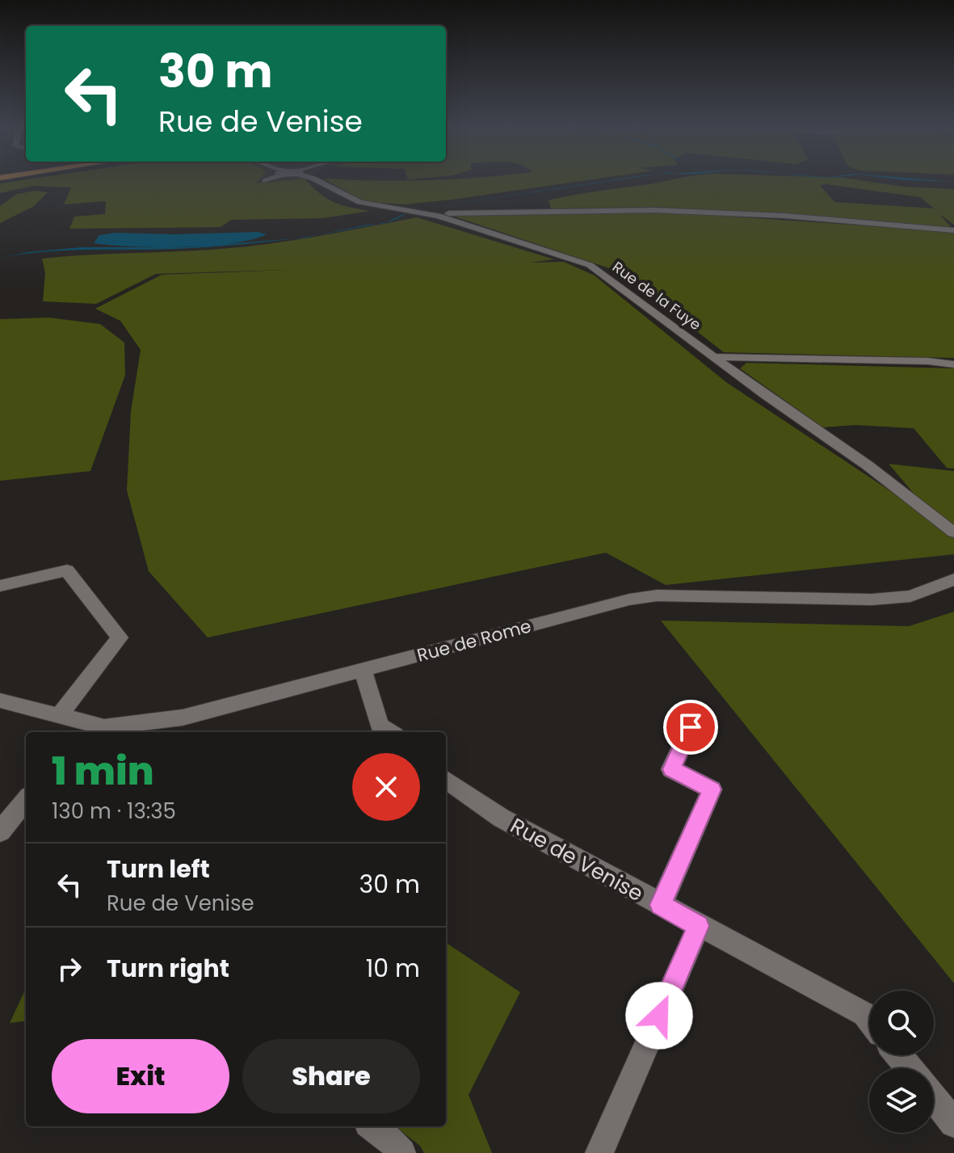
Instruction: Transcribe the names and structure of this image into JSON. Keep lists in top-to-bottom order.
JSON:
{
  "streets": {
    "street": ["Rue de la Fuye", "Rue de Rome", "Rue de Venise"]
  },
  "page": {
    "turn": ["30 m", "Rue de Venise"],
    "heading": ["1 min", "130 m · 13:35"],
    "list": [
      {
        "name": "Turn left",
        "note": "Rue de Venise",
        "value": "30 m"
      },
      {
        "name": "Turn right",
        "value": "10 m"
      }
    ],
    "buttons": ["Exit", "Share"]
  }
}
